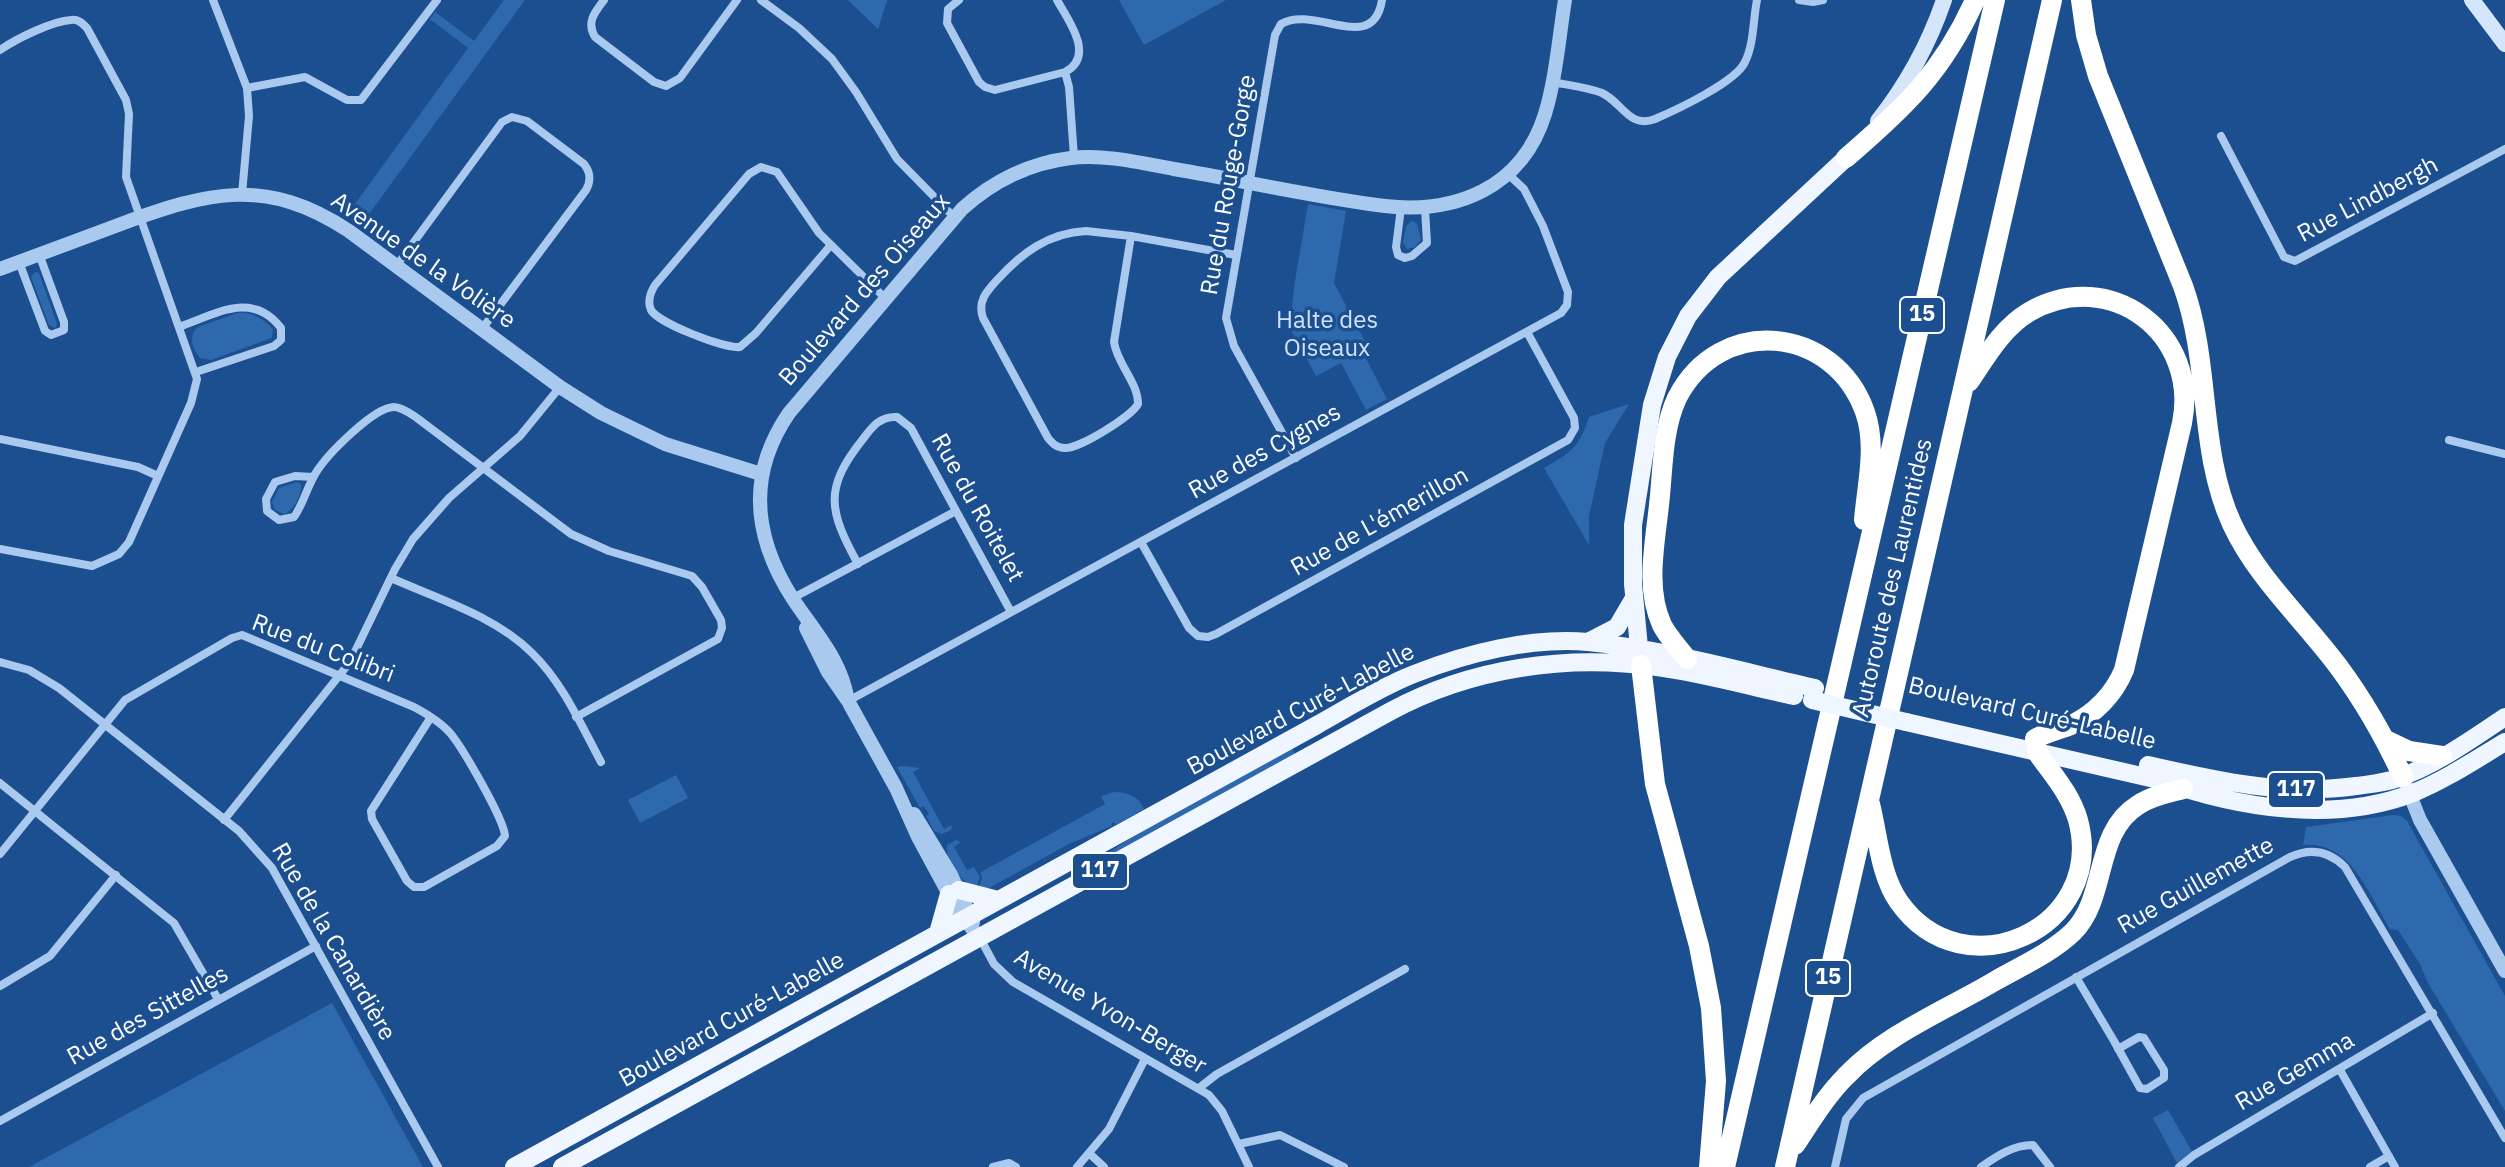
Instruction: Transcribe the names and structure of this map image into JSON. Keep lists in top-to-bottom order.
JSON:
{
  "streets": {
    "highway": ["15", "Autoroute des Laurentides"],
    "main road": ["Boulevard Curé-Labelle", "117"],
    "street": [
      "Rue du Rouge-Gorge",
      "Rue Lindbergh",
      "Avenue de la Volière",
      "Boulevard des Oiseaux",
      "Rue des Cygnes",
      "Rue du Roitelet",
      "Rue de L'émerillon",
      "Rue du Colibri",
      "Rue Guillemette",
      "Rue de la Canardière",
      "Avenue Yvon-Berger",
      "Rue des Sittelles",
      "Rue Gemma"
    ]
  },
  "crossings": [
    ["Rue du Rouge-Gorge", "Boulevard des Oiseaux"],
    ["Rue du Rouge-Gorge", "Rue des Cygnes"],
    ["Avenue de la Volière", "Boulevard des Oiseaux"],
    ["Boulevard des Oiseaux", "Rue des Cygnes"],
    ["Boulevard des Oiseaux", "Boulevard Curé-Labelle"],
    ["Boulevard des Oiseaux", "Avenue Yvon-Berger"],
    ["Rue des Cygnes", "Rue du Roitelet"],
    ["Rue des Cygnes", "Rue de L'émerillon"],
    ["Rue du Colibri", "Rue de la Canardière"],
    ["Boulevard Curé-Labelle", "Avenue Yvon-Berger"],
    ["Rue Guillemette", "Rue Gemma"],
    ["Rue de la Canardière", "Rue des Sittelles"]
  ],
  "parks": ["Halte des Oiseaux"]
}
